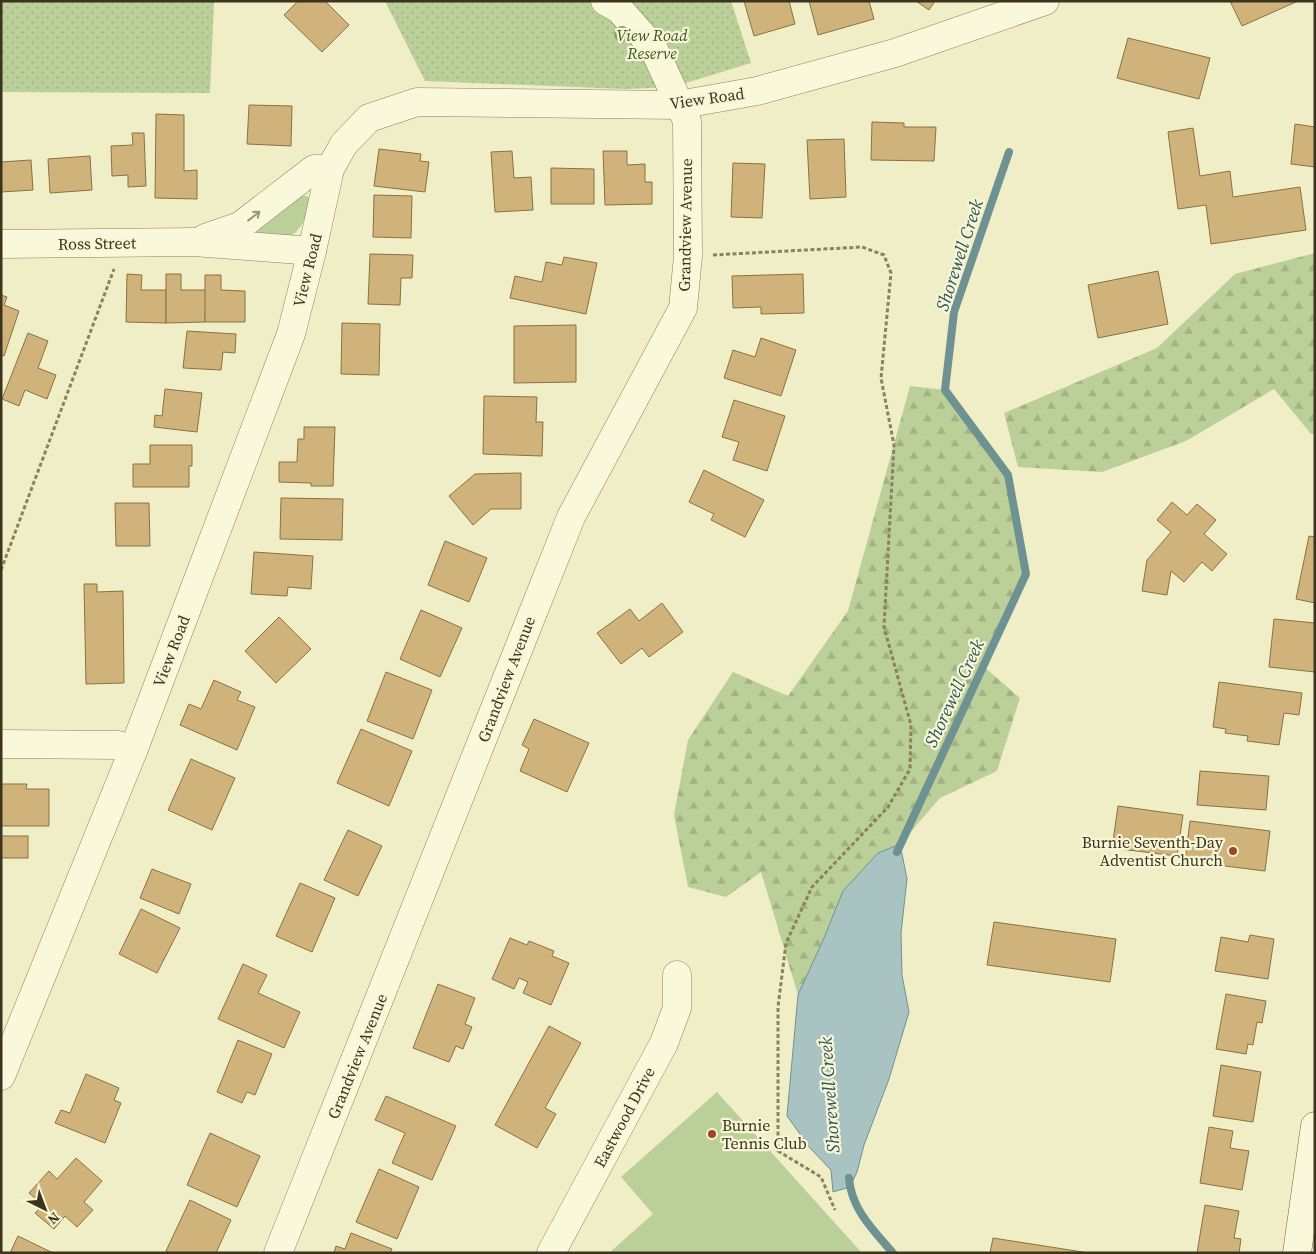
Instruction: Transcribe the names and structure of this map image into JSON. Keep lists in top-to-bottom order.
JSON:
{
  "streets": {
    "street": [
      "View Road",
      "Grandview Avenue",
      "Ross Street",
      "Eastwood Drive"
    ]
  },
  "crossings": [
    ["View Road", "Grandview Avenue"],
    ["View Road", "Ross Street"]
  ],
  "water": ["Shorewell Creek"],
  "parks": ["View Road Reserve"],
  "places": ["Burnie Seventh-Day Adventist Church", "Burnie Tennis Club"],
  "north": "bottom right"
}
